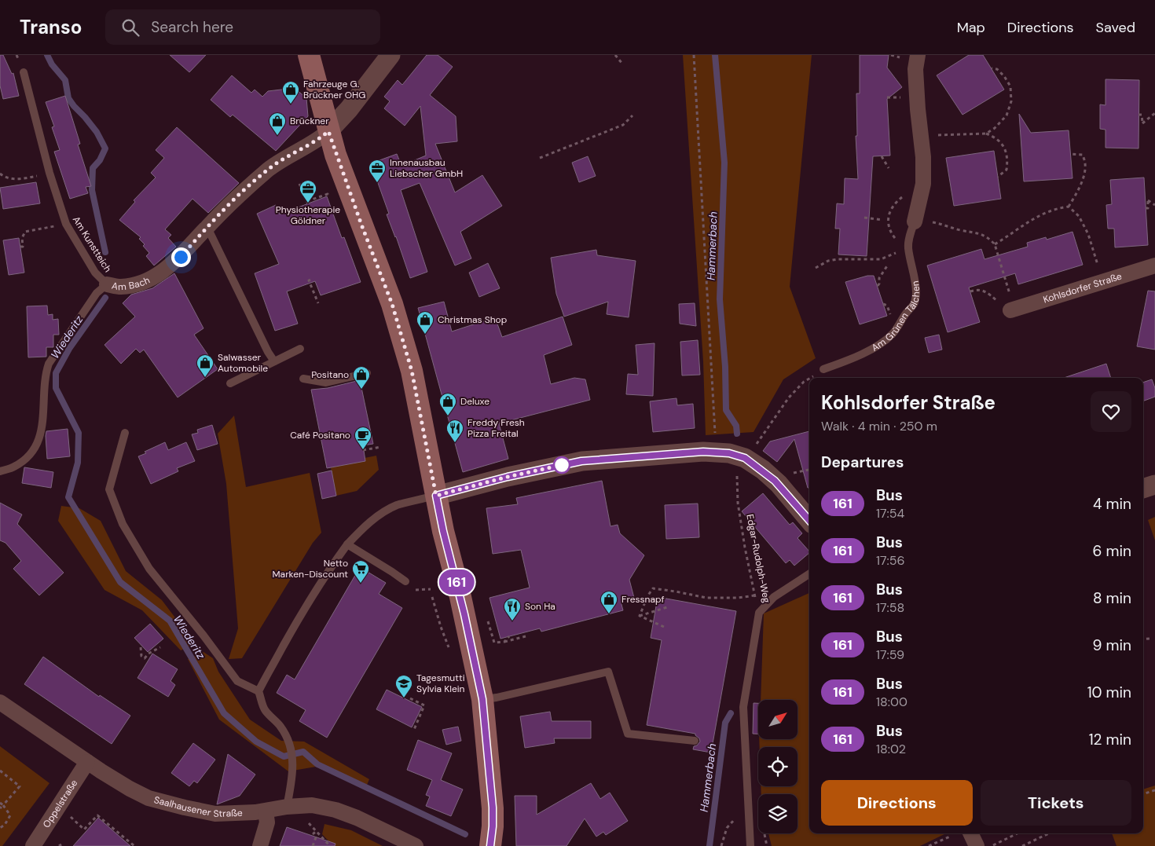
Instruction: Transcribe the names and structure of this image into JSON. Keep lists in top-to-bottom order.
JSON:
{
  "streets": {
    "street": [
      "Am Bach",
      "Kohlsdorfer Straße",
      "Am Grünen Tälchen",
      "Oppelstraße",
      "Saalhausener Straße"
    ],
    "lane": ["Am Kunstteich", "Edgar-Rudolph-Weg"]
  },
  "crossings": [
    ["Am Kunstteich", "Am Bach"],
    ["Oppelstraße", "Saalhausener Straße"]
  ],
  "water": ["Hammerbach", "Wiederitz"],
  "places": {
    "shop": [
      "Fahrzeuge G. Brückner OHG",
      "Brückner",
      "Christmas Shop",
      "Salwasser Automobile",
      "Positano",
      "Deluxe",
      "Fressnapf"
    ],
    "office": ["Innenausbau Liebscher GmbH", "Physiotherapie Göldner"],
    "restaurant": ["Freddy Fresh Pizza Freital", "Son Ha"],
    "cafe": ["Café Positano"],
    "supermarket": ["Netto Marken-Discount"],
    "school or university": ["Tagesmutti Sylvia Klein"]
  },
  "lines": ["bus line 161"],
  "north": "top right",
  "page": {
    "header": "Transo",
    "search": "Search here",
    "nav": ["Map", "Directions", "Saved"],
    "on_map": "161",
    "heading": [
      ["Kohlsdorfer Straße", "Walk · 4 min · 250 m"],
      "Departures"
    ],
    "list": [
      {
        "mark": "161",
        "name": "Bus",
        "note": "17:54",
        "value": "4 min"
      },
      {
        "mark": "161",
        "name": "Bus",
        "note": "17:56",
        "value": "6 min"
      },
      {
        "mark": "161",
        "name": "Bus",
        "note": "17:58",
        "value": "8 min"
      },
      {
        "mark": "161",
        "name": "Bus",
        "note": "17:59",
        "value": "9 min"
      },
      {
        "mark": "161",
        "name": "Bus",
        "note": "18:00",
        "value": "10 min"
      },
      {
        "mark": "161",
        "name": "Bus",
        "note": "18:02",
        "value": "12 min"
      }
    ],
    "buttons": ["Directions", "Tickets"]
  }
}
